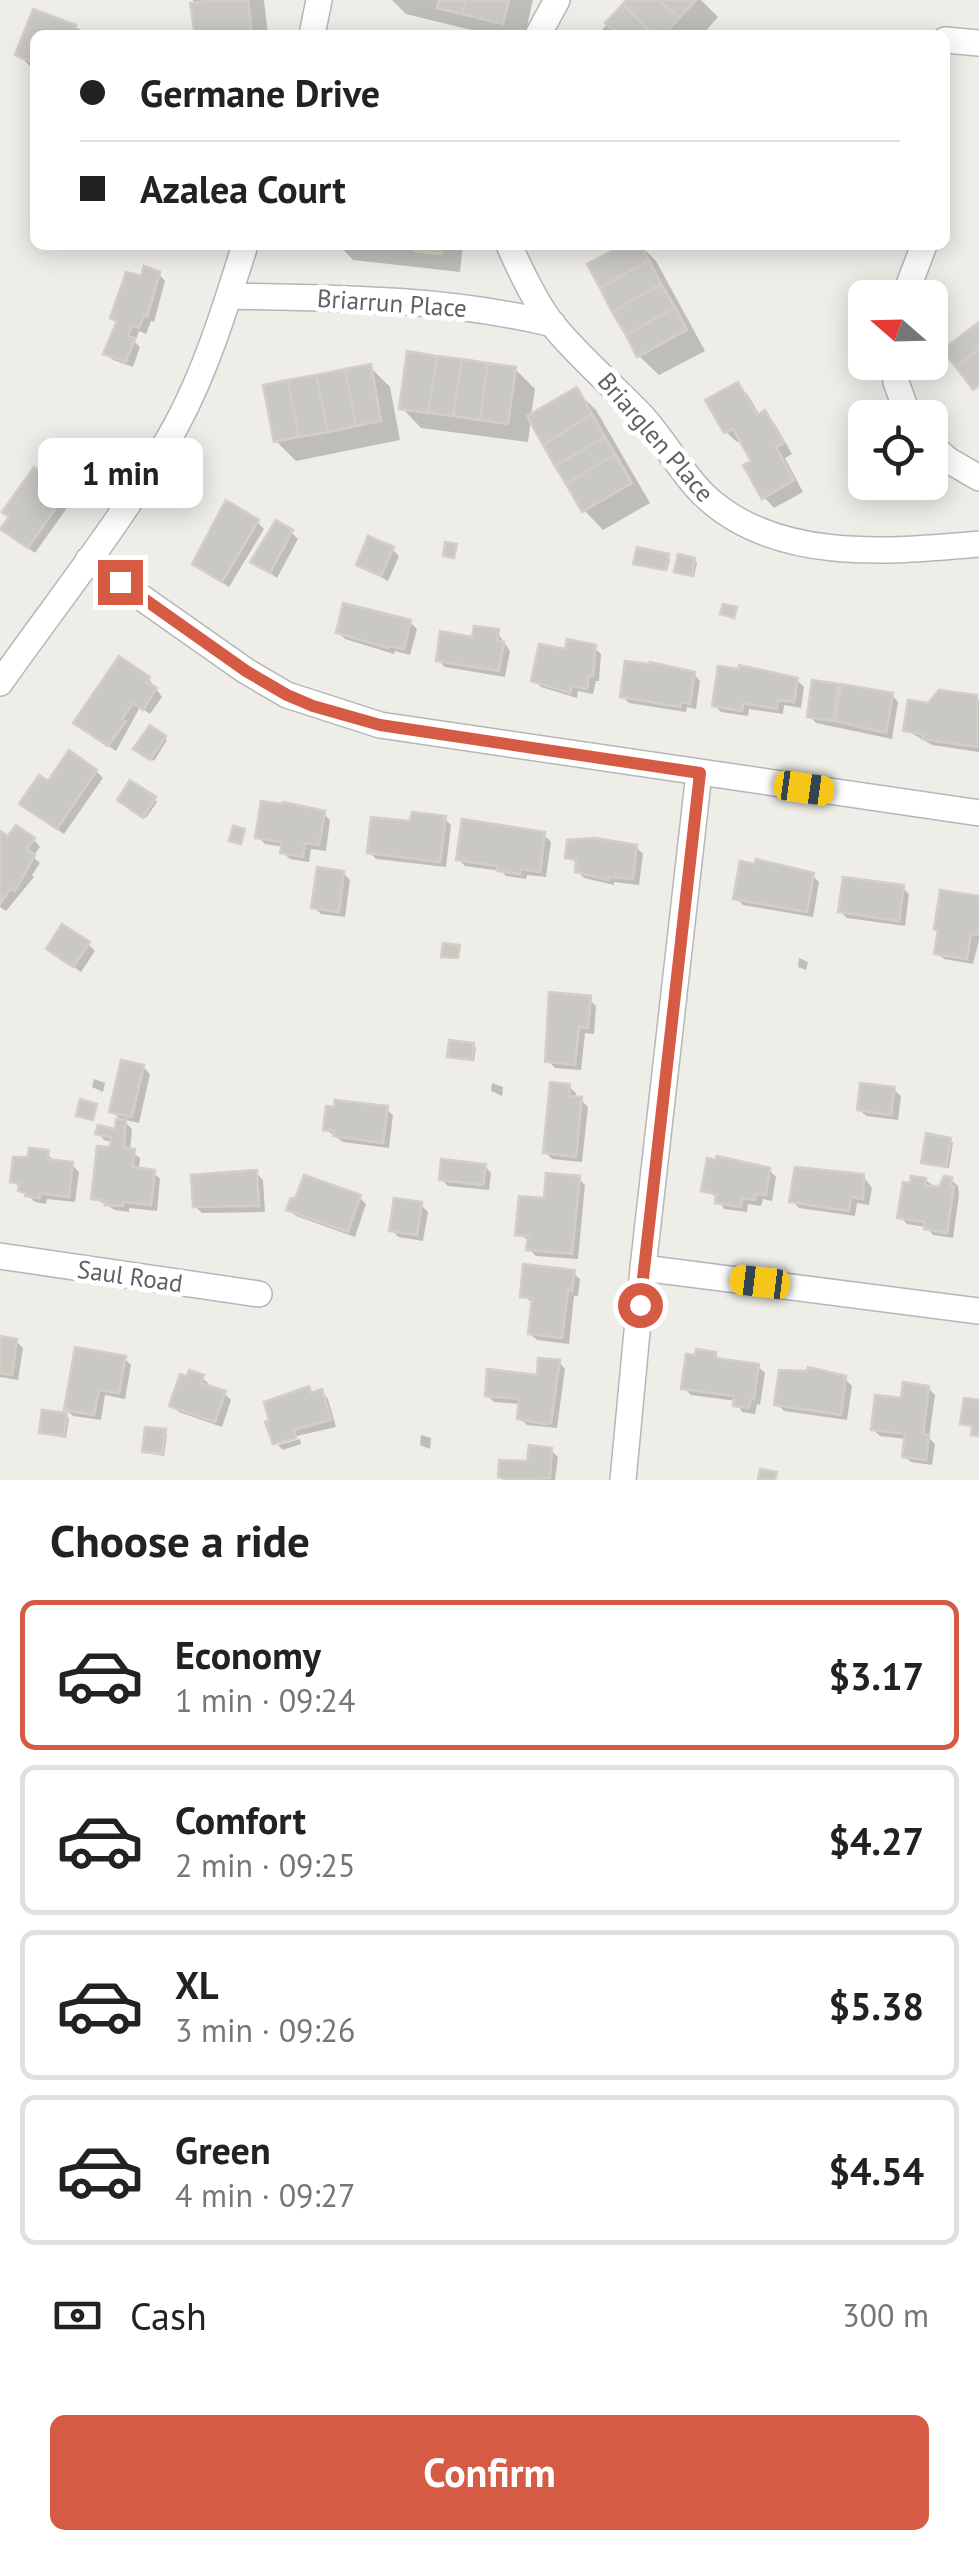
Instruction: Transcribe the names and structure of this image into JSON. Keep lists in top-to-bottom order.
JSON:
{
  "streets": {
    "street": ["Briarrun Place", "Briarglen Place", "Saul Road"]
  },
  "crossings": [
    ["Briarrun Place", "Briarglen Place"]
  ],
  "north": "left",
  "page": {
    "banner": ["Germane Drive", "Azalea Court"],
    "bubble": "1 min",
    "heading": "Choose a ride",
    "list": [
      {
        "name": "Economy",
        "note": "1 min · 09:24",
        "value": "$3.17"
      },
      {
        "name": "Comfort",
        "note": "2 min · 09:25",
        "value": "$4.27"
      },
      {
        "name": "XL",
        "note": "3 min · 09:26",
        "value": "$5.38"
      },
      {
        "name": "Green",
        "note": "4 min · 09:27",
        "value": "$4.54"
      }
    ],
    "pay": ["Cash", "300 m"],
    "buttons": "Confirm"
  }
}
